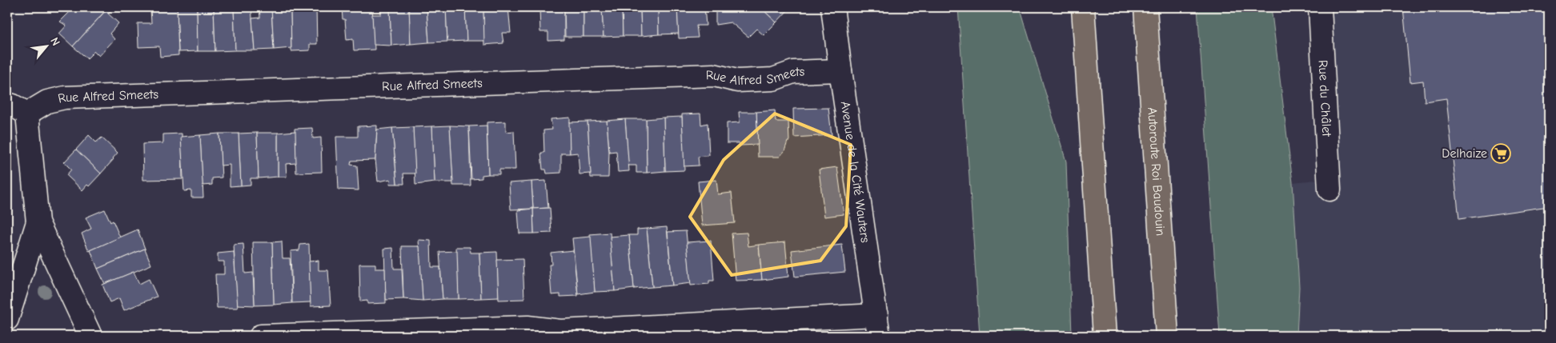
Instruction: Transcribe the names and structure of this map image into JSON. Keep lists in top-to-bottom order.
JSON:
{
  "streets": {
    "highway": ["Autoroute Roi Baudouin"],
    "street": ["Rue Alfred Smeets", "Rue du Châlet", "Avenue de la Cité Wauters"]
  },
  "crossings": [
    ["Rue Alfred Smeets", "Avenue de la Cité Wauters"]
  ],
  "places": {
    "supermarket": ["Delhaize"]
  },
  "north": "top right"
}
